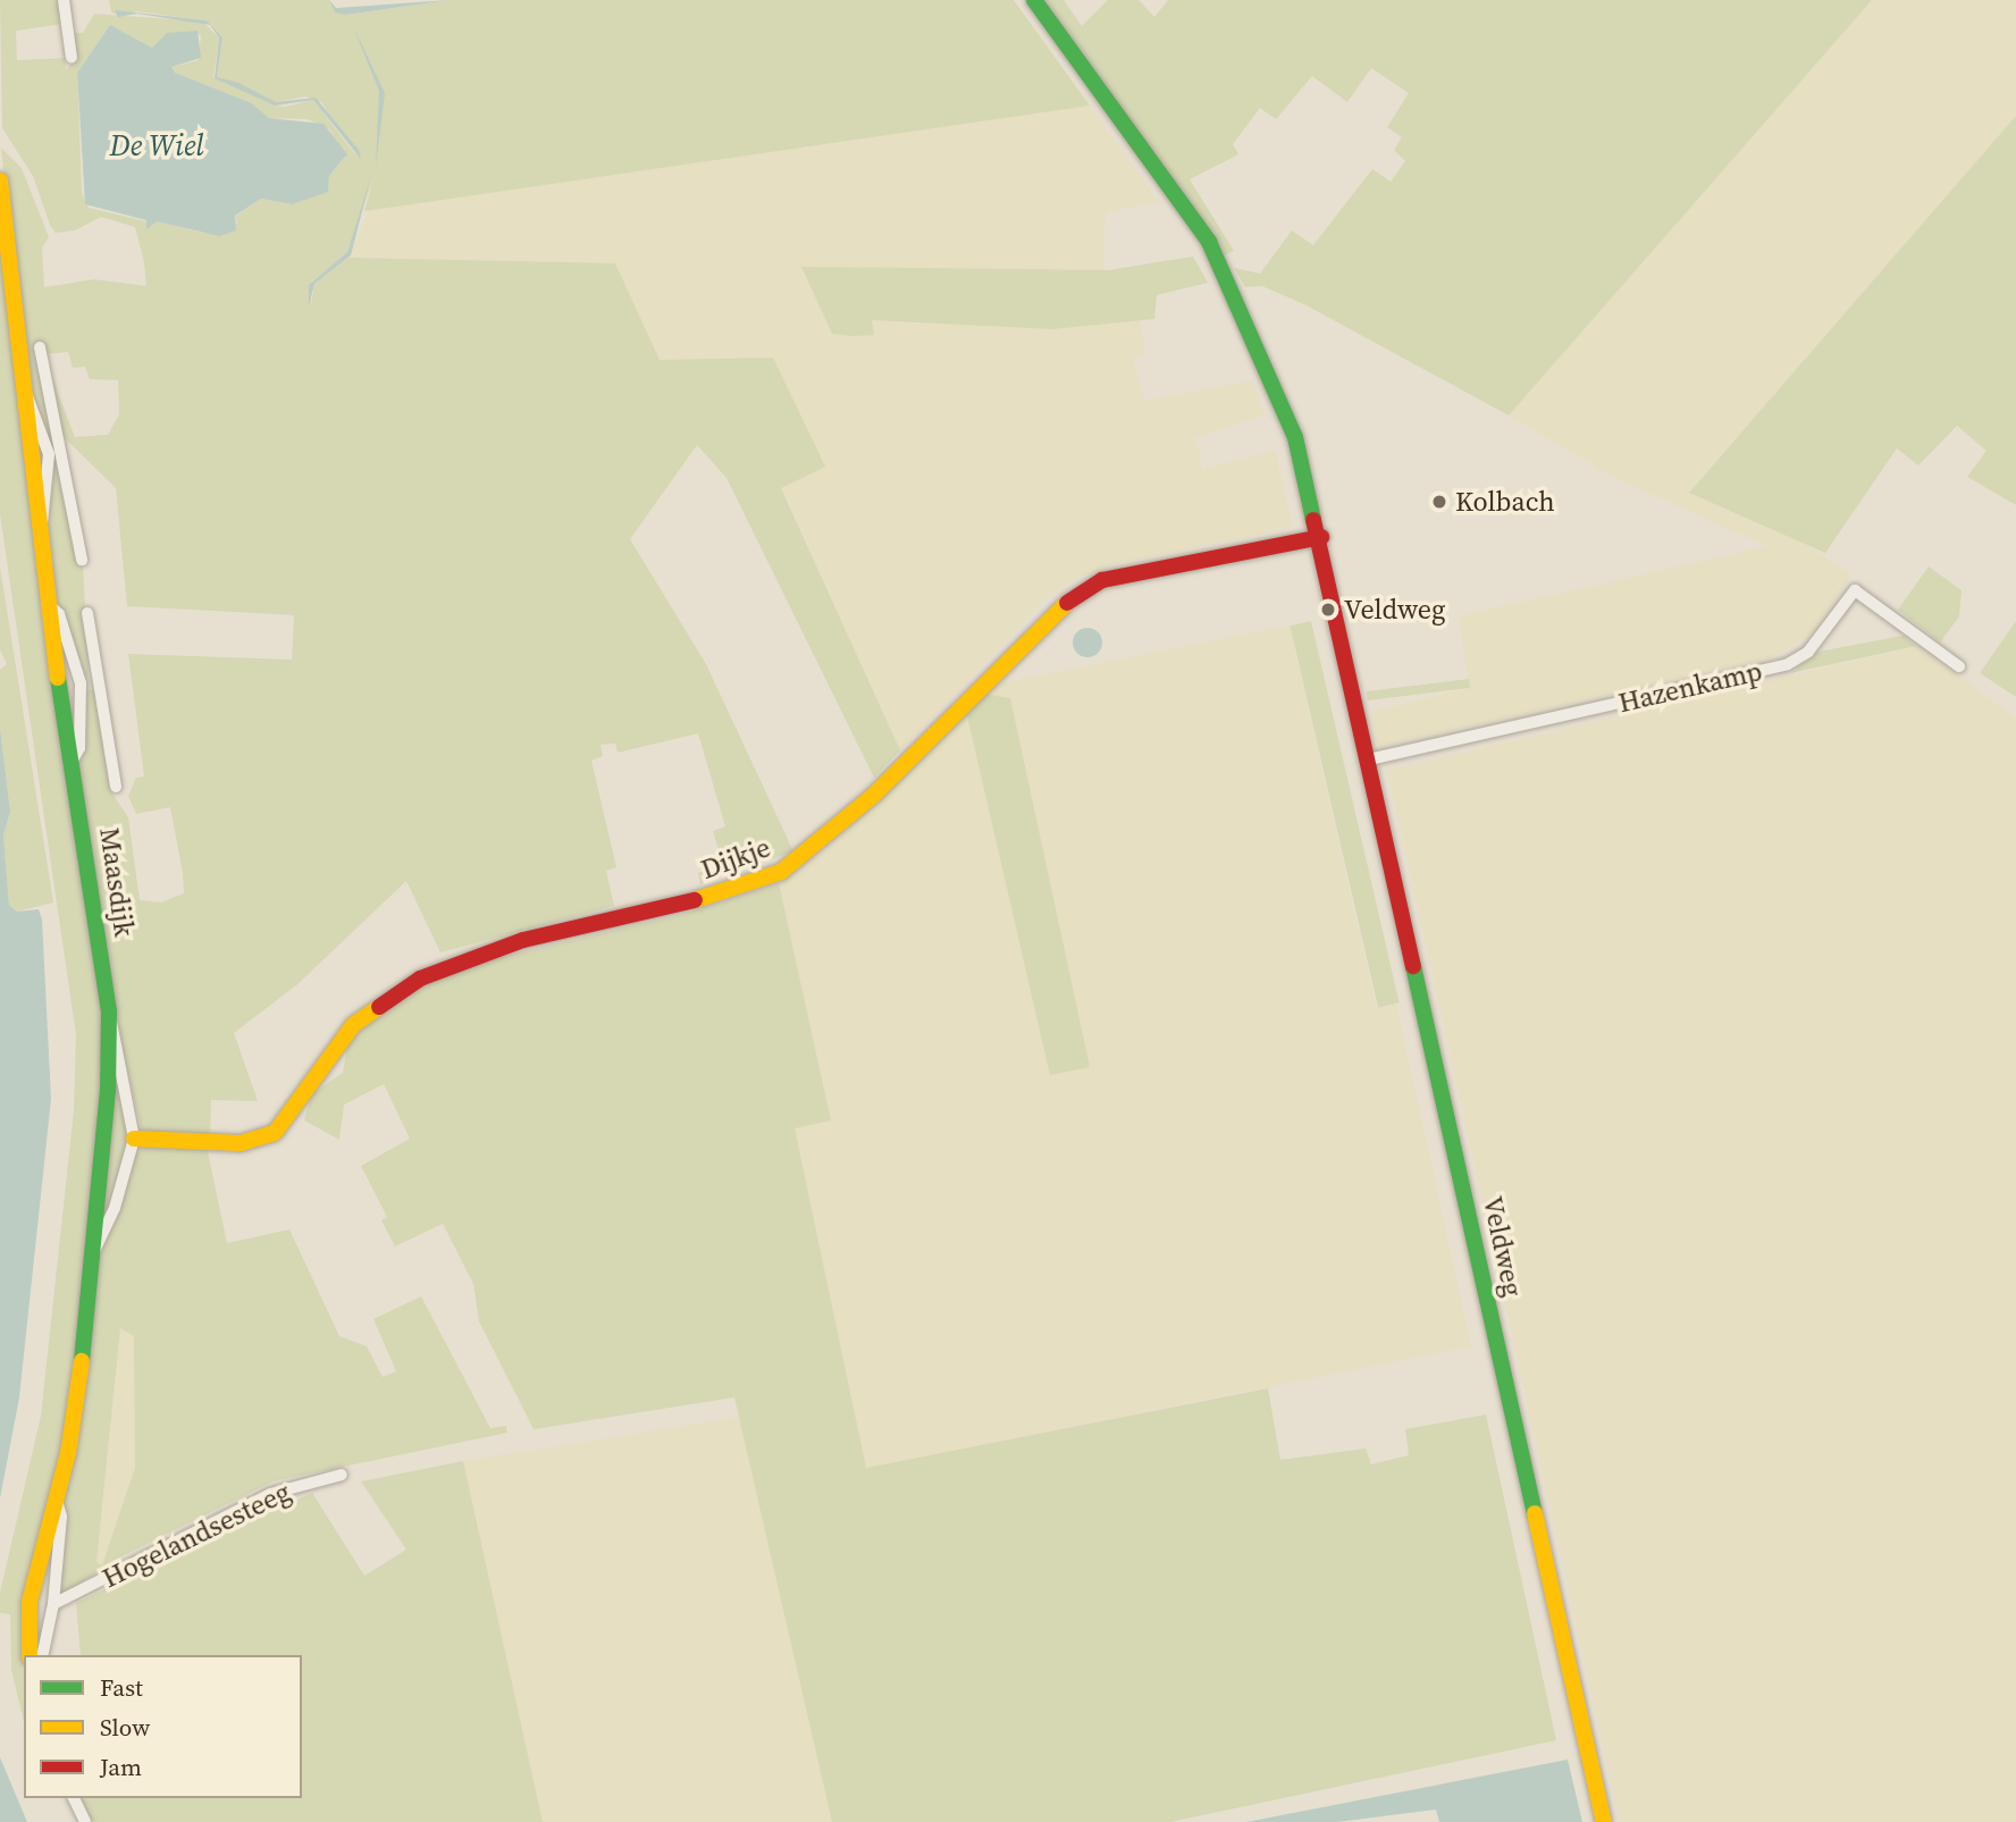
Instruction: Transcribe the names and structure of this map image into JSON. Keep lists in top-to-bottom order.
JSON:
{
  "streets": {
    "street": [
      "Hazenkamp",
      "Dijkje",
      "Maasdijk",
      "Veldweg",
      "Hogelandsesteeg"
    ]
  },
  "crossings": [
    ["Hazenkamp", "Veldweg"],
    ["Dijkje", "Maasdijk"],
    ["Dijkje", "Veldweg"],
    ["Maasdijk", "Hogelandsesteeg"]
  ],
  "water": ["De Wiel"],
  "places": ["Kolbach", "Veldweg"],
  "legend": ["Fast", "Slow", "Jam"]
}
